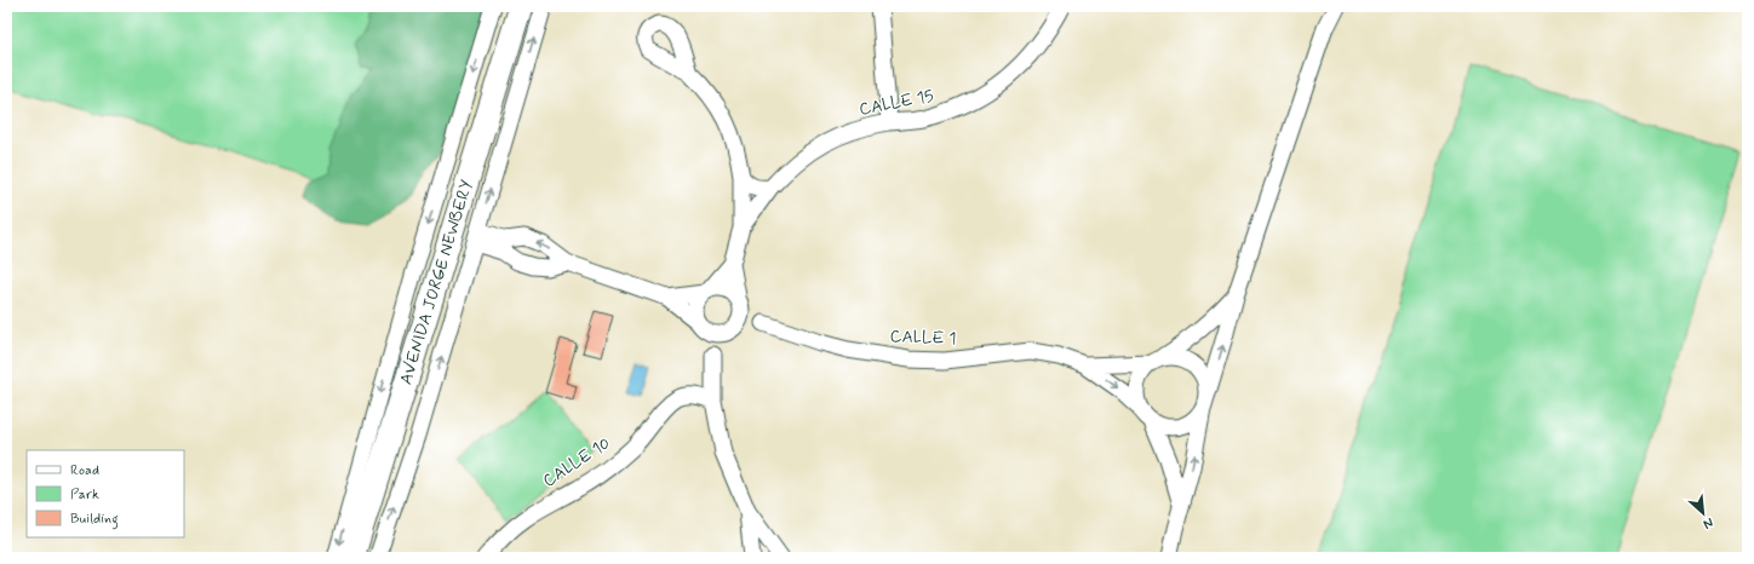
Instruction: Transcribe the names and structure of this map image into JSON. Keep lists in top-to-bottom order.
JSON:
{
  "streets": {
    "main road": ["AVENIDA JORGE NEWBERY"],
    "street": ["CALLE 15", "CALLE 1", "CALLE 10"]
  },
  "legend": ["Road", "Park", "Building"],
  "north": "bottom right"
}
